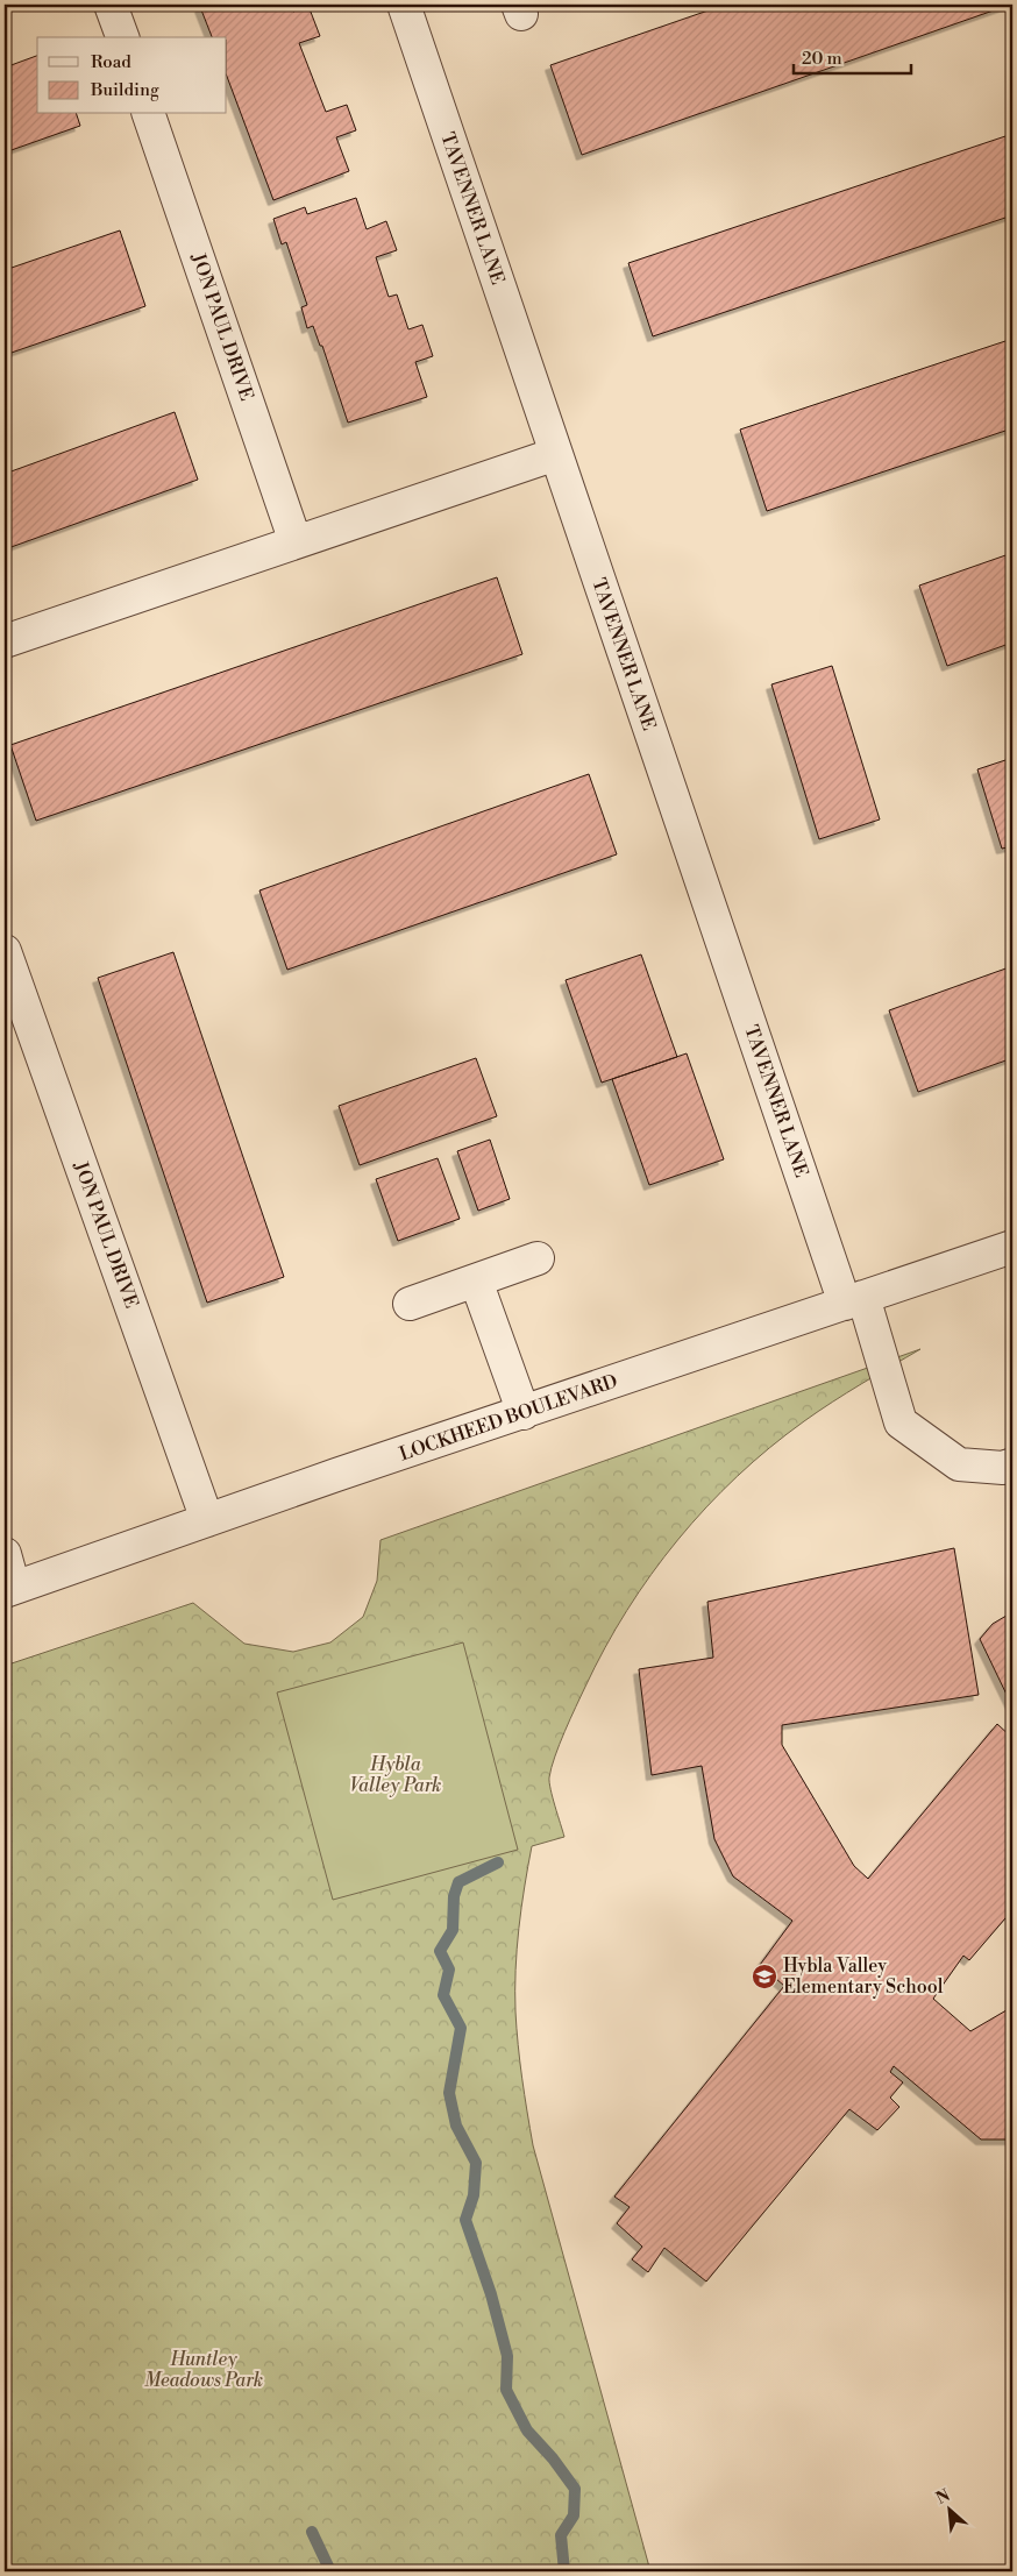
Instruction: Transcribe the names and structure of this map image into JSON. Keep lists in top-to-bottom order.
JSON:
{
  "streets": {
    "street": ["TAVENNER LANE", "JON PAUL DRIVE", "LOCKHEED BOULEVARD"]
  },
  "crossings": [
    ["TAVENNER LANE", "LOCKHEED BOULEVARD"],
    ["JON PAUL DRIVE", "LOCKHEED BOULEVARD"]
  ],
  "parks": ["Hybla Valley Park", "Huntley Meadows Park"],
  "places": {
    "school or university": ["Hybla Valley Elementary School"]
  },
  "legend": ["Road", "Building"],
  "scale_bar": "20 m",
  "north": "top left"
}
